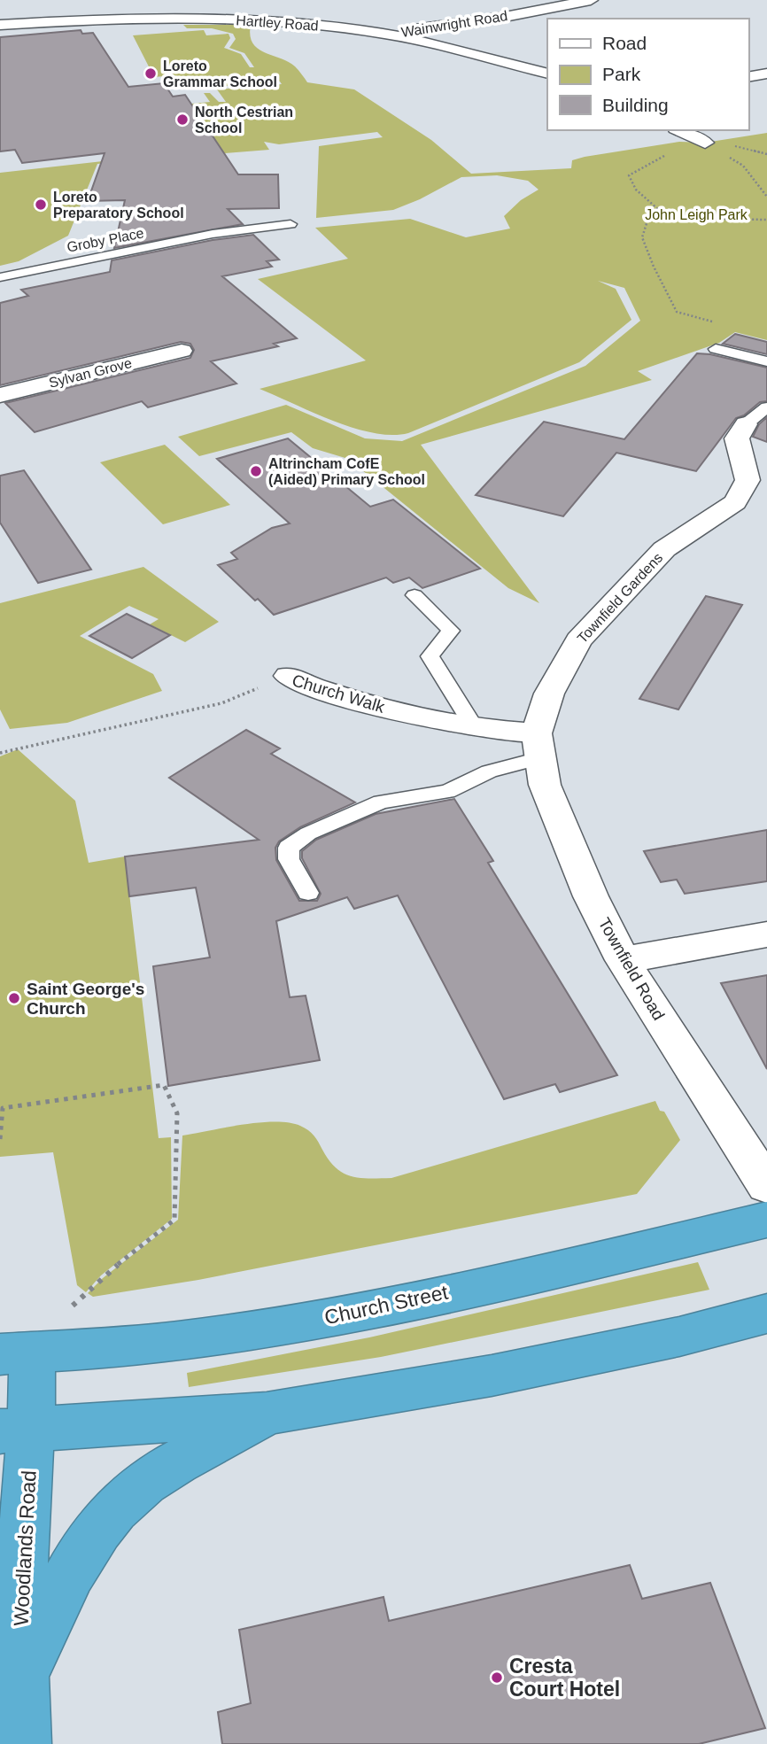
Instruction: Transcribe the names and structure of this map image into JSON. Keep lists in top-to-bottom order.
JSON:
{
  "streets": {
    "highway": ["Church Street", "Woodlands Road"],
    "street": [
      "Hartley Road",
      "Wainwright Road",
      "Sylvan Grove",
      "Townfield Gardens",
      "Church Walk",
      "Townfield Road"
    ],
    "lane": ["Groby Place"]
  },
  "crossings": [
    ["Hartley Road", "Wainwright Road"],
    ["Townfield Gardens", "Church Walk"],
    ["Townfield Gardens", "Townfield Road"],
    ["Church Walk", "Townfield Road"],
    ["Church Street", "Woodlands Road"]
  ],
  "parks": ["John Leigh Park"],
  "places": [
    "Loreto Grammar School",
    "North Cestrian School",
    "Loreto Preparatory School",
    "Altrincham CofE (Aided) Primary School",
    "Saint George's Church",
    "Cresta Court Hotel"
  ],
  "legend": ["Road", "Park", "Building"]
}
